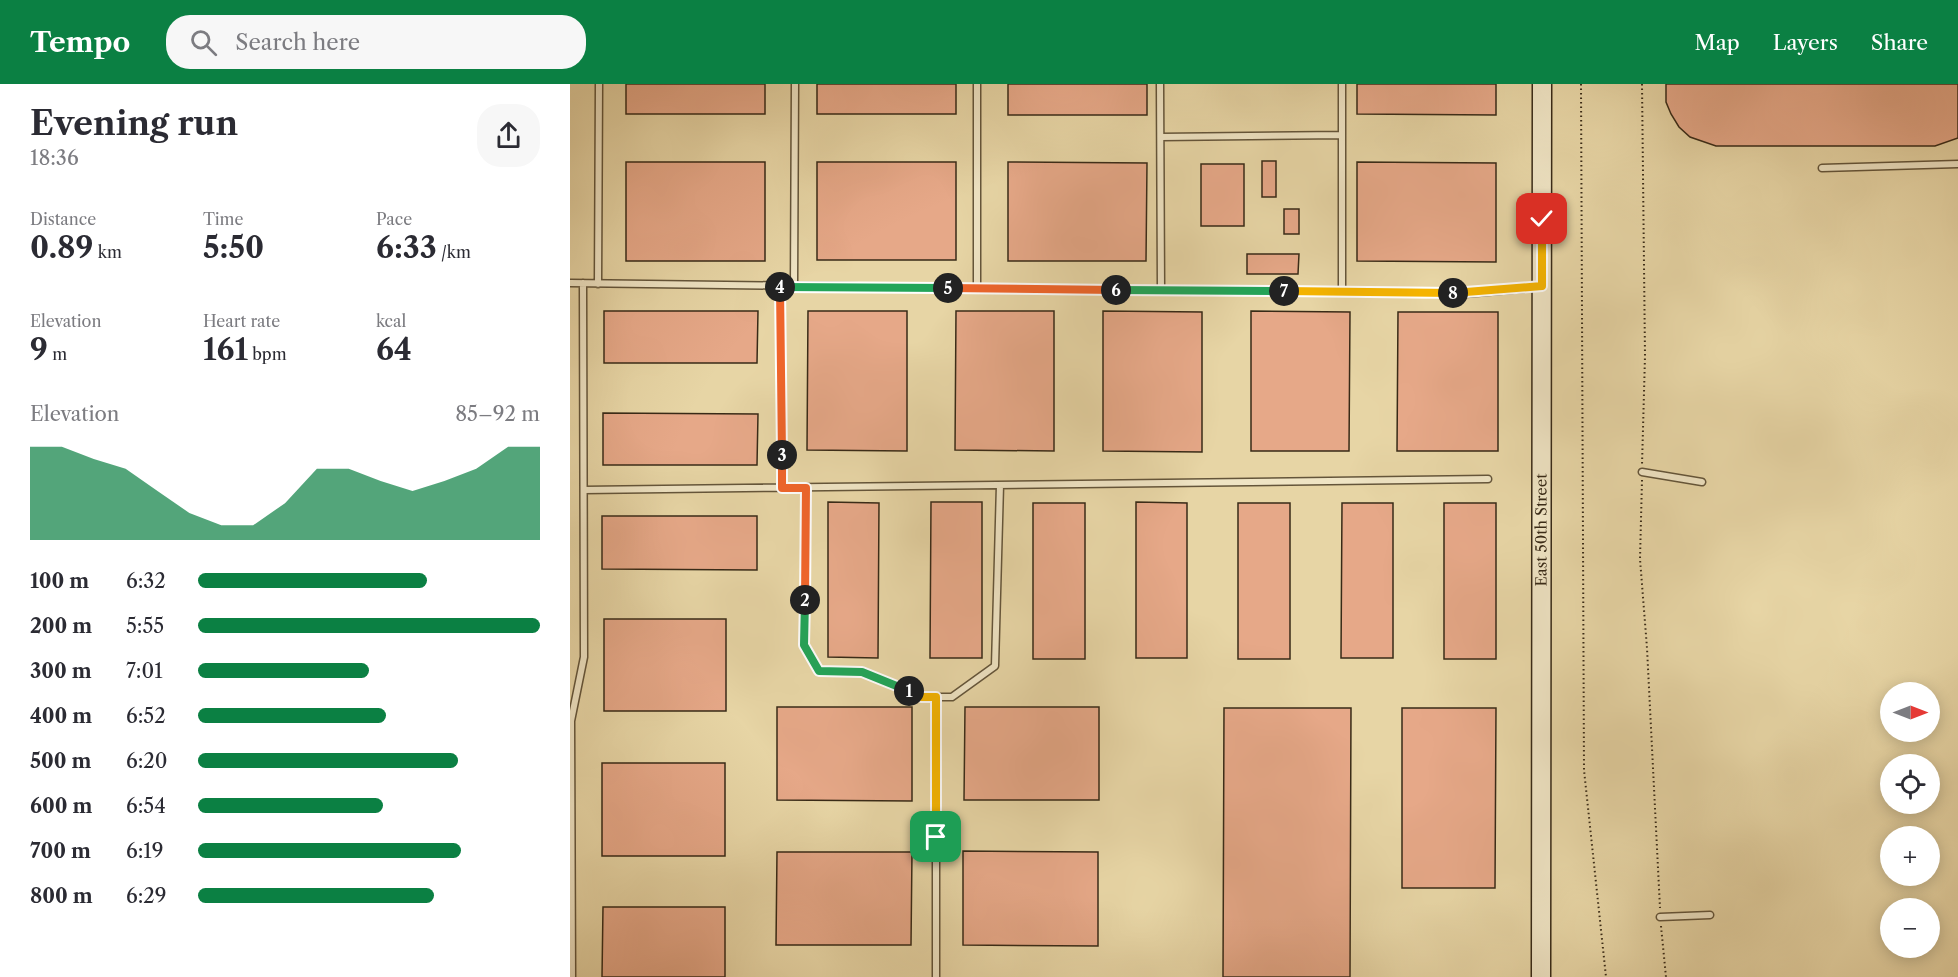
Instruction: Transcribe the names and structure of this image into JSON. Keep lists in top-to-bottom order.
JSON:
{
  "streets": {
    "main road": ["East 50th Street"]
  },
  "north": "right",
  "page": {
    "header": "Tempo",
    "search": "Search here",
    "nav": ["Map", "Layers", "Share"],
    "heading": ["Evening run", "18:36"],
    "stats": [
      ["Distance", "0.89 km"],
      ["Time", "5:50"],
      ["Pace", "6:33 /km"],
      ["Elevation", "9 m"],
      ["Heart rate", "161 bpm"],
      ["kcal", "64"]
    ],
    "pins": [
      "4",
      "5",
      "6",
      "7",
      "8",
      "3",
      "2",
      "1"
    ],
    "chart": ["Elevation", "85–92 m"],
    "list": [
      {
        "name": "100 m",
        "note": "6:32"
      },
      {
        "name": "200 m",
        "note": "5:55"
      },
      {
        "name": "300 m",
        "note": "7:01"
      },
      {
        "name": "400 m",
        "note": "6:52"
      },
      {
        "name": "500 m",
        "note": "6:20"
      },
      {
        "name": "600 m",
        "note": "6:54"
      },
      {
        "name": "700 m",
        "note": "6:19"
      },
      {
        "name": "800 m",
        "note": "6:29"
      }
    ],
    "map_buttons": ["+", "−"]
  }
}
